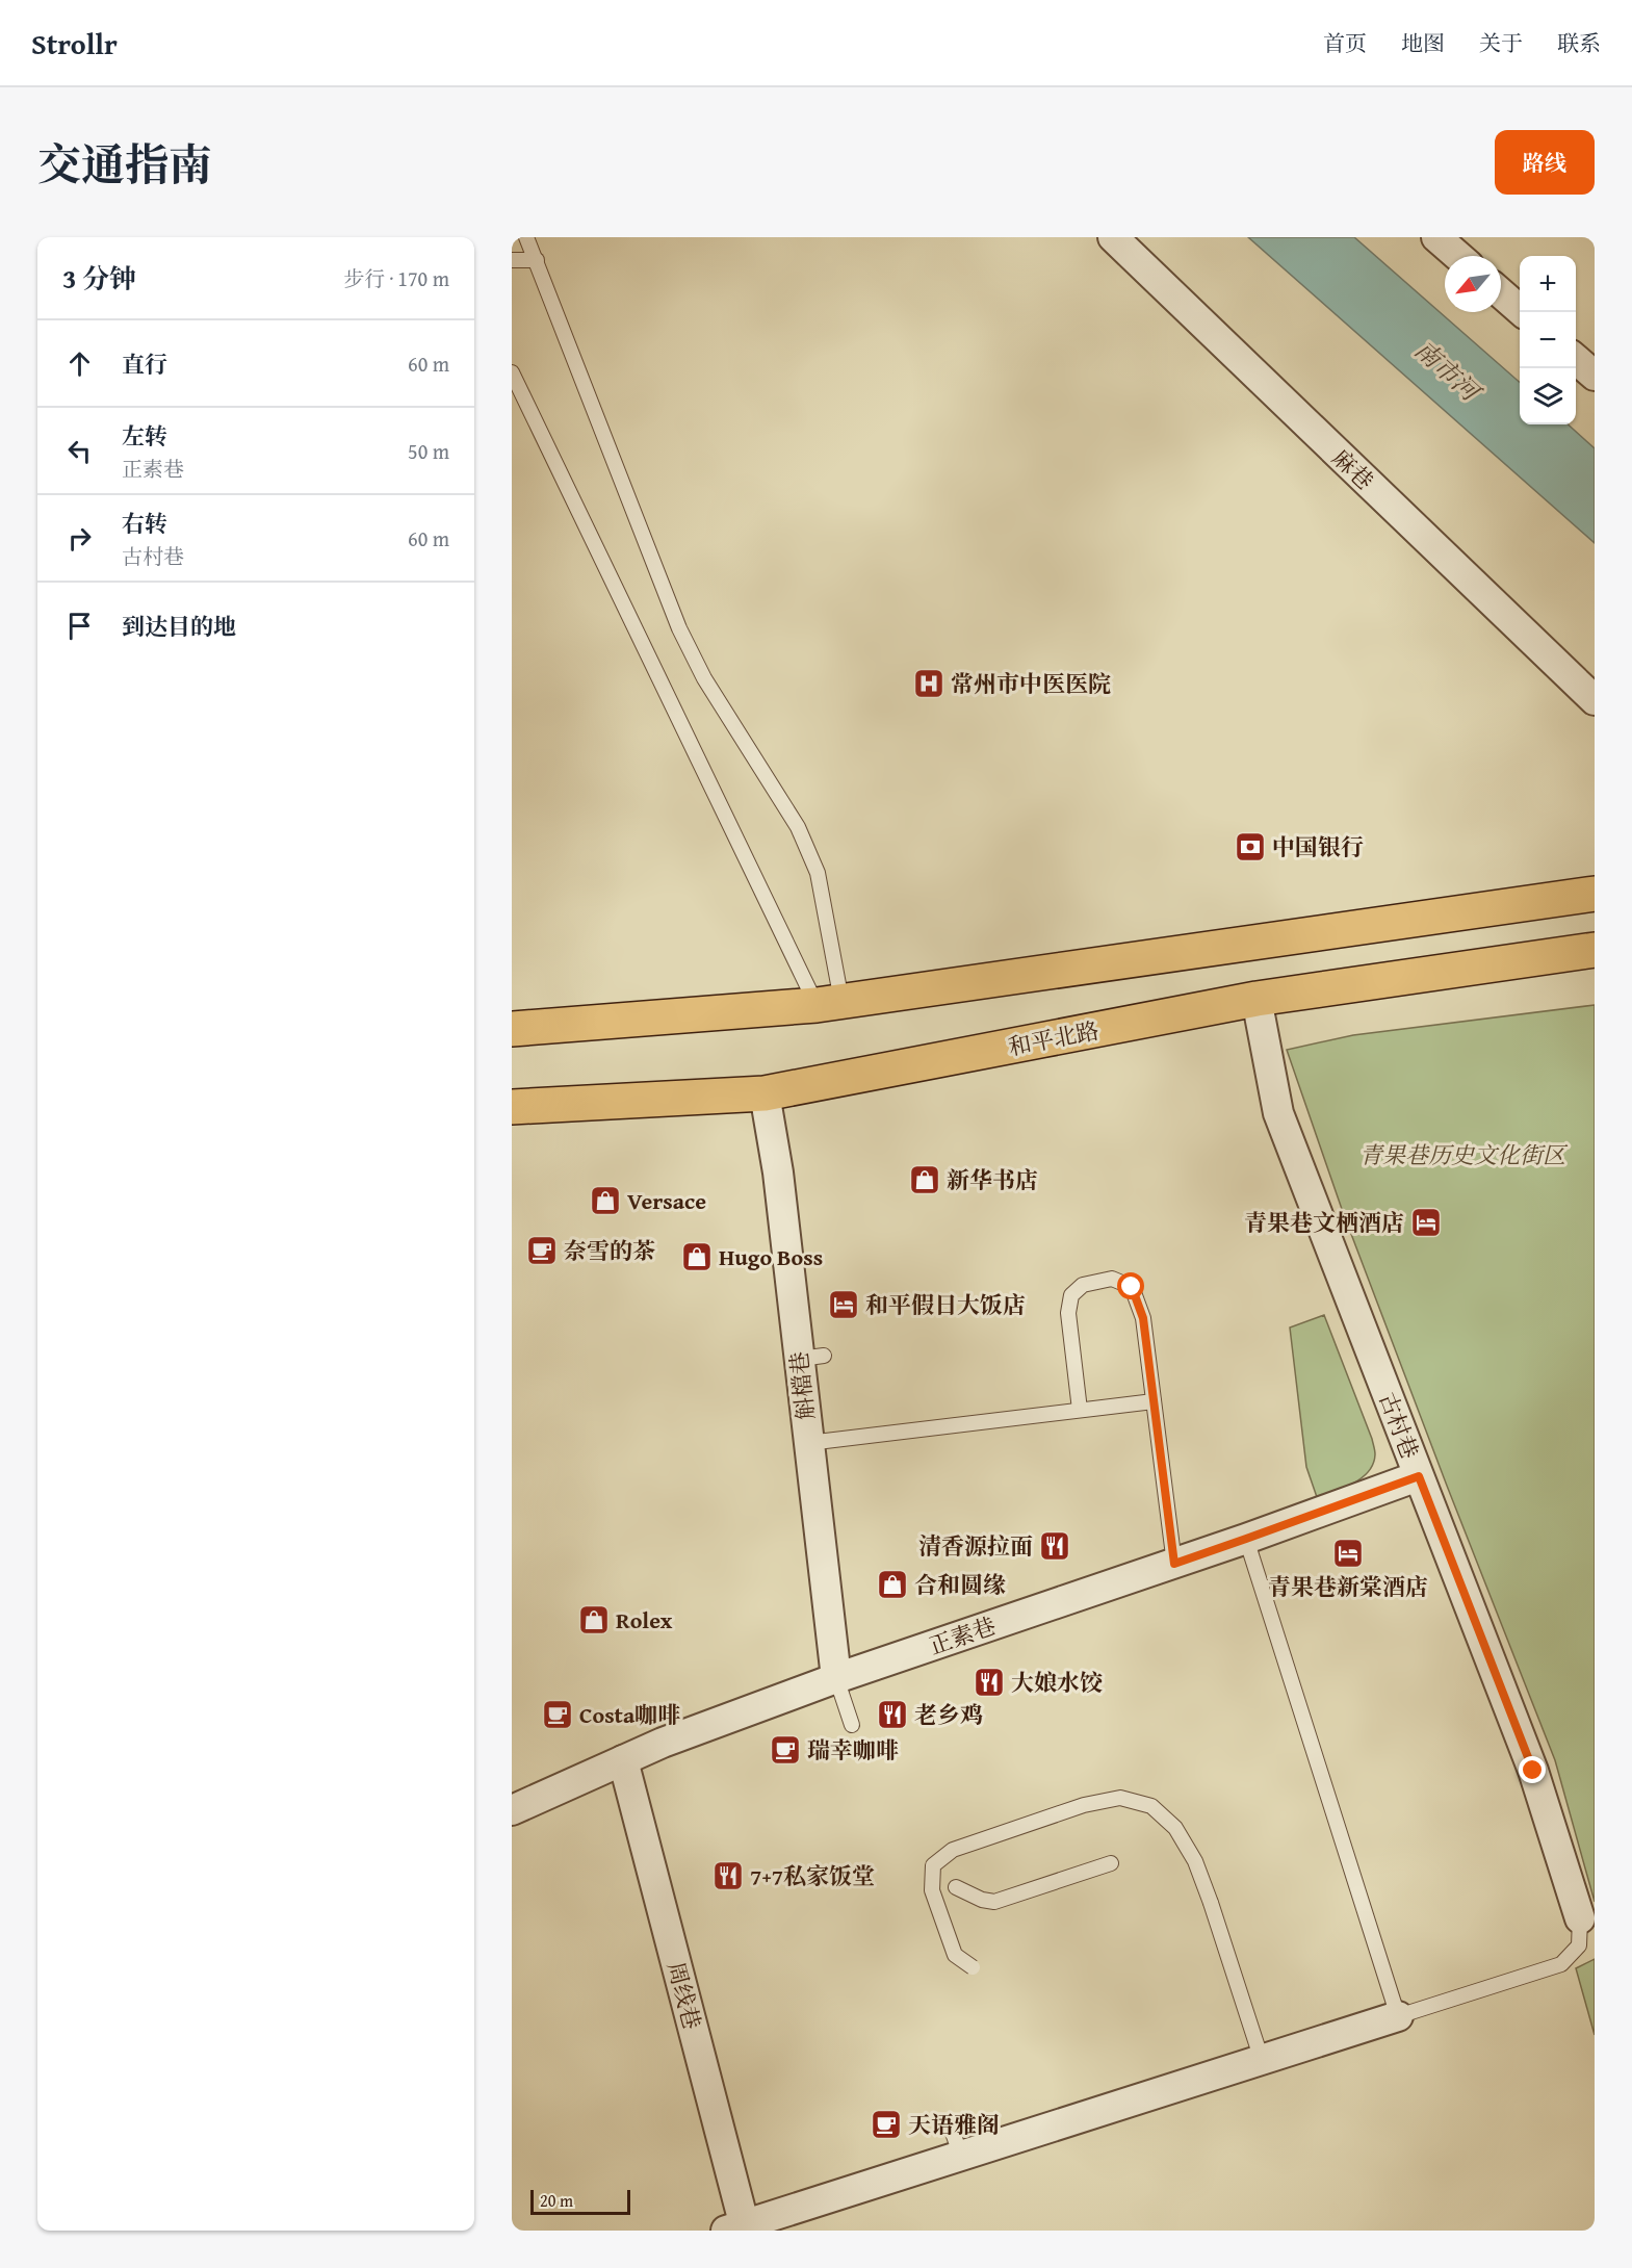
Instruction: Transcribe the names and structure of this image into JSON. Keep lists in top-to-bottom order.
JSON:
{
  "streets": {
    "main road": ["和平北路"],
    "street": [
      "麻巷",
      "斛檔巷",
      "古村巷",
      "正素巷",
      "周线巷"
    ]
  },
  "crossings": [
    ["和平北路", "斛檔巷"],
    ["和平北路", "古村巷"],
    ["斛檔巷", "正素巷"],
    ["古村巷", "正素巷"],
    ["正素巷", "周线巷"]
  ],
  "water": ["南市河"],
  "parks": ["青果巷历史文化街区"],
  "places": {
    "hospital": ["常州市中医医院"],
    "bank": ["中国银行"],
    "shop": [
      "新华书店",
      "Versace",
      "Hugo Boss",
      "合和圆缘",
      "Rolex"
    ],
    "hotel": ["青果巷文栖酒店", "和平假日大饭店", "青果巷新棠酒店"],
    "cafe": [
      "奈雪的茶",
      "Costa咖啡",
      "瑞幸咖啡",
      "天语雅阁"
    ],
    "restaurant": [
      "清香源拉面",
      "大娘水饺",
      "老乡鸡",
      "7+7私家饭堂"
    ]
  },
  "scale_bar": "20 m",
  "north": "bottom left",
  "page": {
    "header": "Strollr",
    "nav": [
      "首页",
      "地图",
      "关于",
      "联系"
    ],
    "title": "交通指南",
    "buttons": "路线",
    "heading": ["3 分钟", "步行 · 170 m"],
    "map_buttons": ["+", "−"],
    "list": [
      ["直行", "60 m"],
      ["左转", "正素巷", "50 m"],
      ["右转", "古村巷", "60 m"],
      "到达目的地"
    ],
    "scale": "20 m"
  }
}
